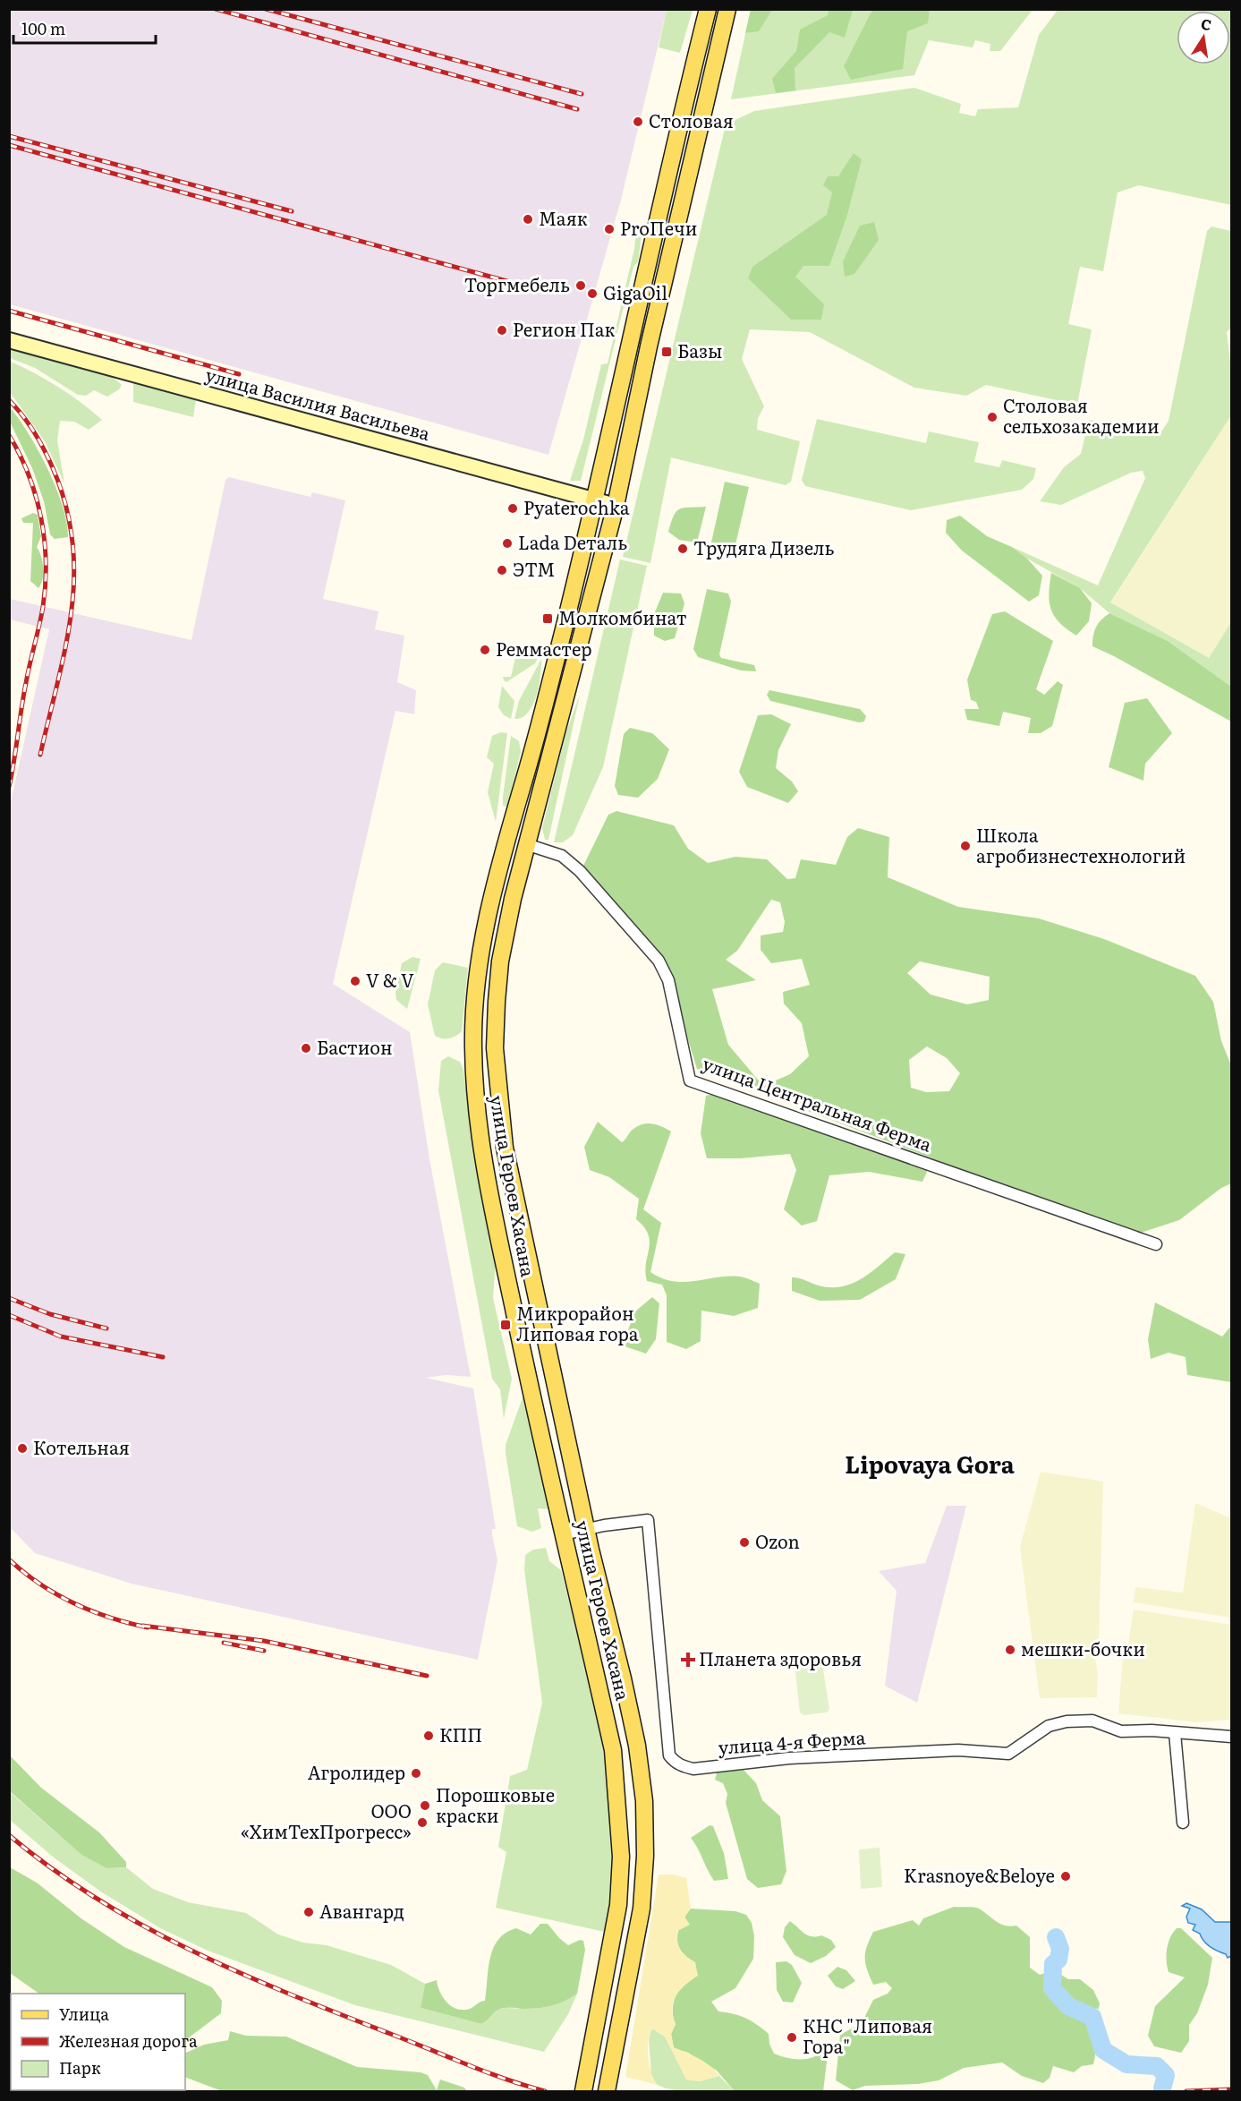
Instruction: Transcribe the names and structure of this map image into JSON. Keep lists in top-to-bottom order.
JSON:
{
  "streets": {
    "main road": ["улица Василия Васильева", "улица Героев Хасана"],
    "street": ["улица Центральная Ферма", "улица 4-я Ферма"]
  },
  "crossings": [
    ["улица Василия Васильева", "улица Героев Хасана"],
    ["улица Центральная Ферма", "улица Героев Хасана"],
    ["улица Героев Хасана", "улица 4-я Ферма"]
  ],
  "districts": ["Lipovaya Gora"],
  "places": {
    "other": [
      "Столовая",
      "Маяк",
      "ProПечи",
      "Торгмебель",
      "GigaOil",
      "Регион Пак",
      "Столовая сельхозакадемии",
      "Pyaterochka",
      "Lada Dеталь",
      "Трудяга Дизель",
      "ЭТМ",
      "Реммастер",
      "Школа агробизнестехнологий",
      "V & V",
      "Бастион",
      "Котельная",
      "Ozon",
      "мешки-бочки",
      "КПП",
      "Агролидер",
      "Порошковые краски",
      "ООО «ХимТехПрогресс»",
      "Krasnoye&Beloye",
      "Авангард",
      "КНС \"Липовая Гора\""
    ],
    "transit": ["Базы", "Молкомбинат", "Микрорайон Липовая гора"],
    "health": ["Планета здоровья"]
  },
  "legend": ["Улица", "Железная дорога", "Парк"],
  "scale_bar": "100 m",
  "north": "top"
}
